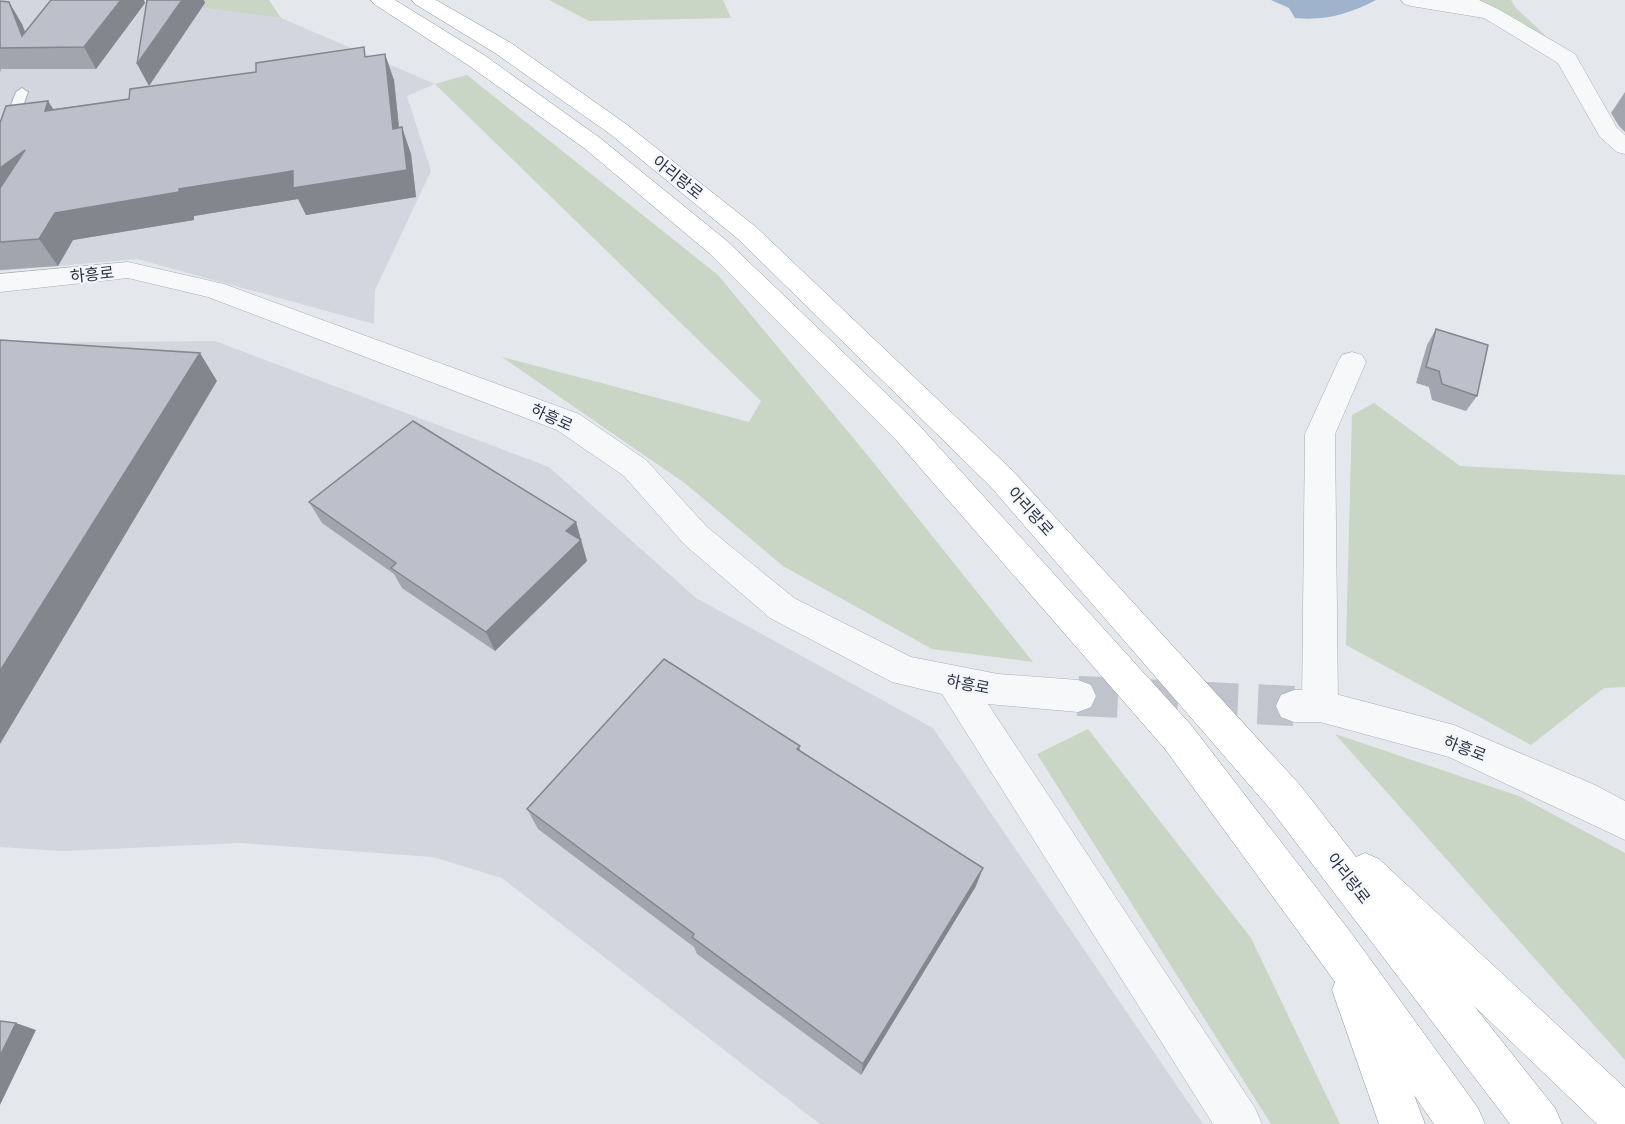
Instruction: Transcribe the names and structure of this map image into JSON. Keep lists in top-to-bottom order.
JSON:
{
  "streets": {
    "highway": ["아리랑로"],
    "street": ["하흥로"]
  }
}
